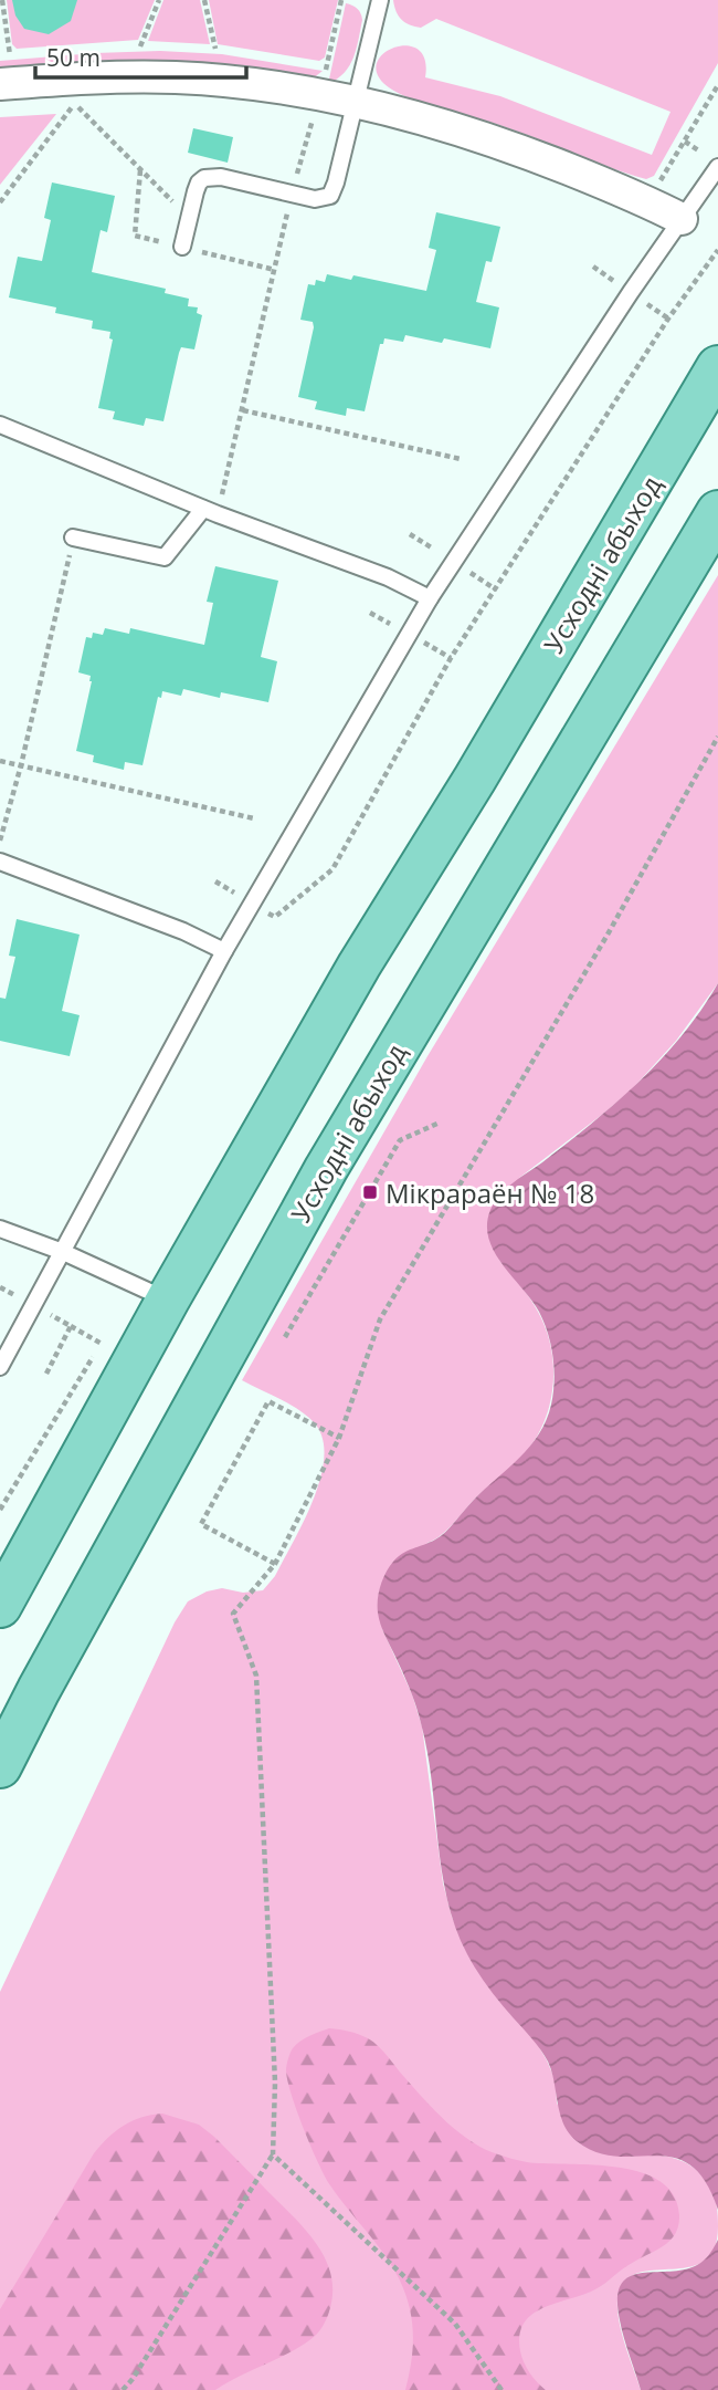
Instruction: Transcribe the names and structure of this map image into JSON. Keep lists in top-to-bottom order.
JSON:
{
  "streets": {
    "main road": ["Усходні абыход"]
  },
  "places": {
    "transit": ["Мікрараён № 18"]
  },
  "scale_bar": "50 m"
}
